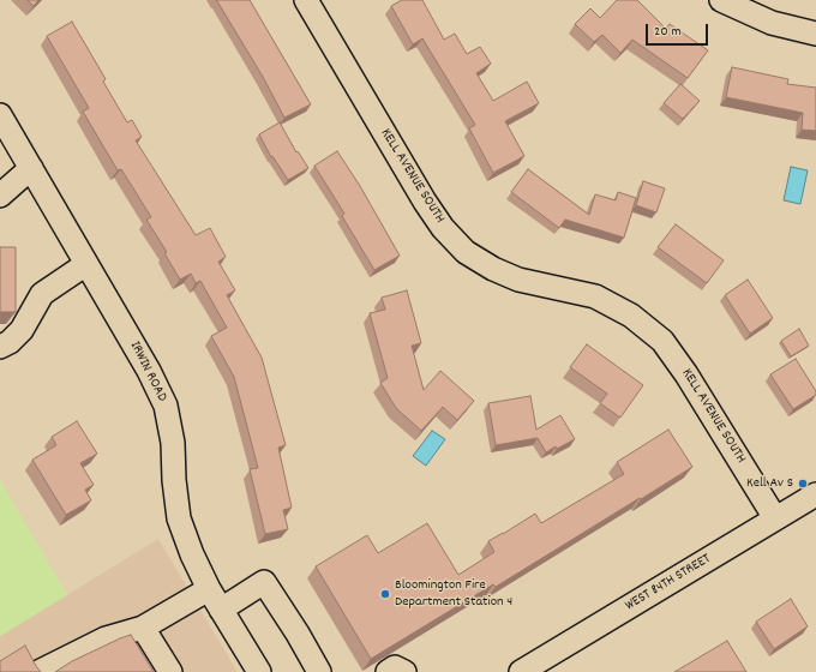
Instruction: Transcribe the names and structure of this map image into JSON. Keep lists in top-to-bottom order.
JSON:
{
  "streets": {
    "street": ["KELL AVENUE SOUTH", "IRWIN ROAD", "WEST 84TH STREET"]
  },
  "crossings": [
    ["KELL AVENUE SOUTH", "WEST 84TH STREET"]
  ],
  "places": ["Kell Av S", "Bloomington Fire Department Station 4"],
  "scale_bar": "20 m"
}
